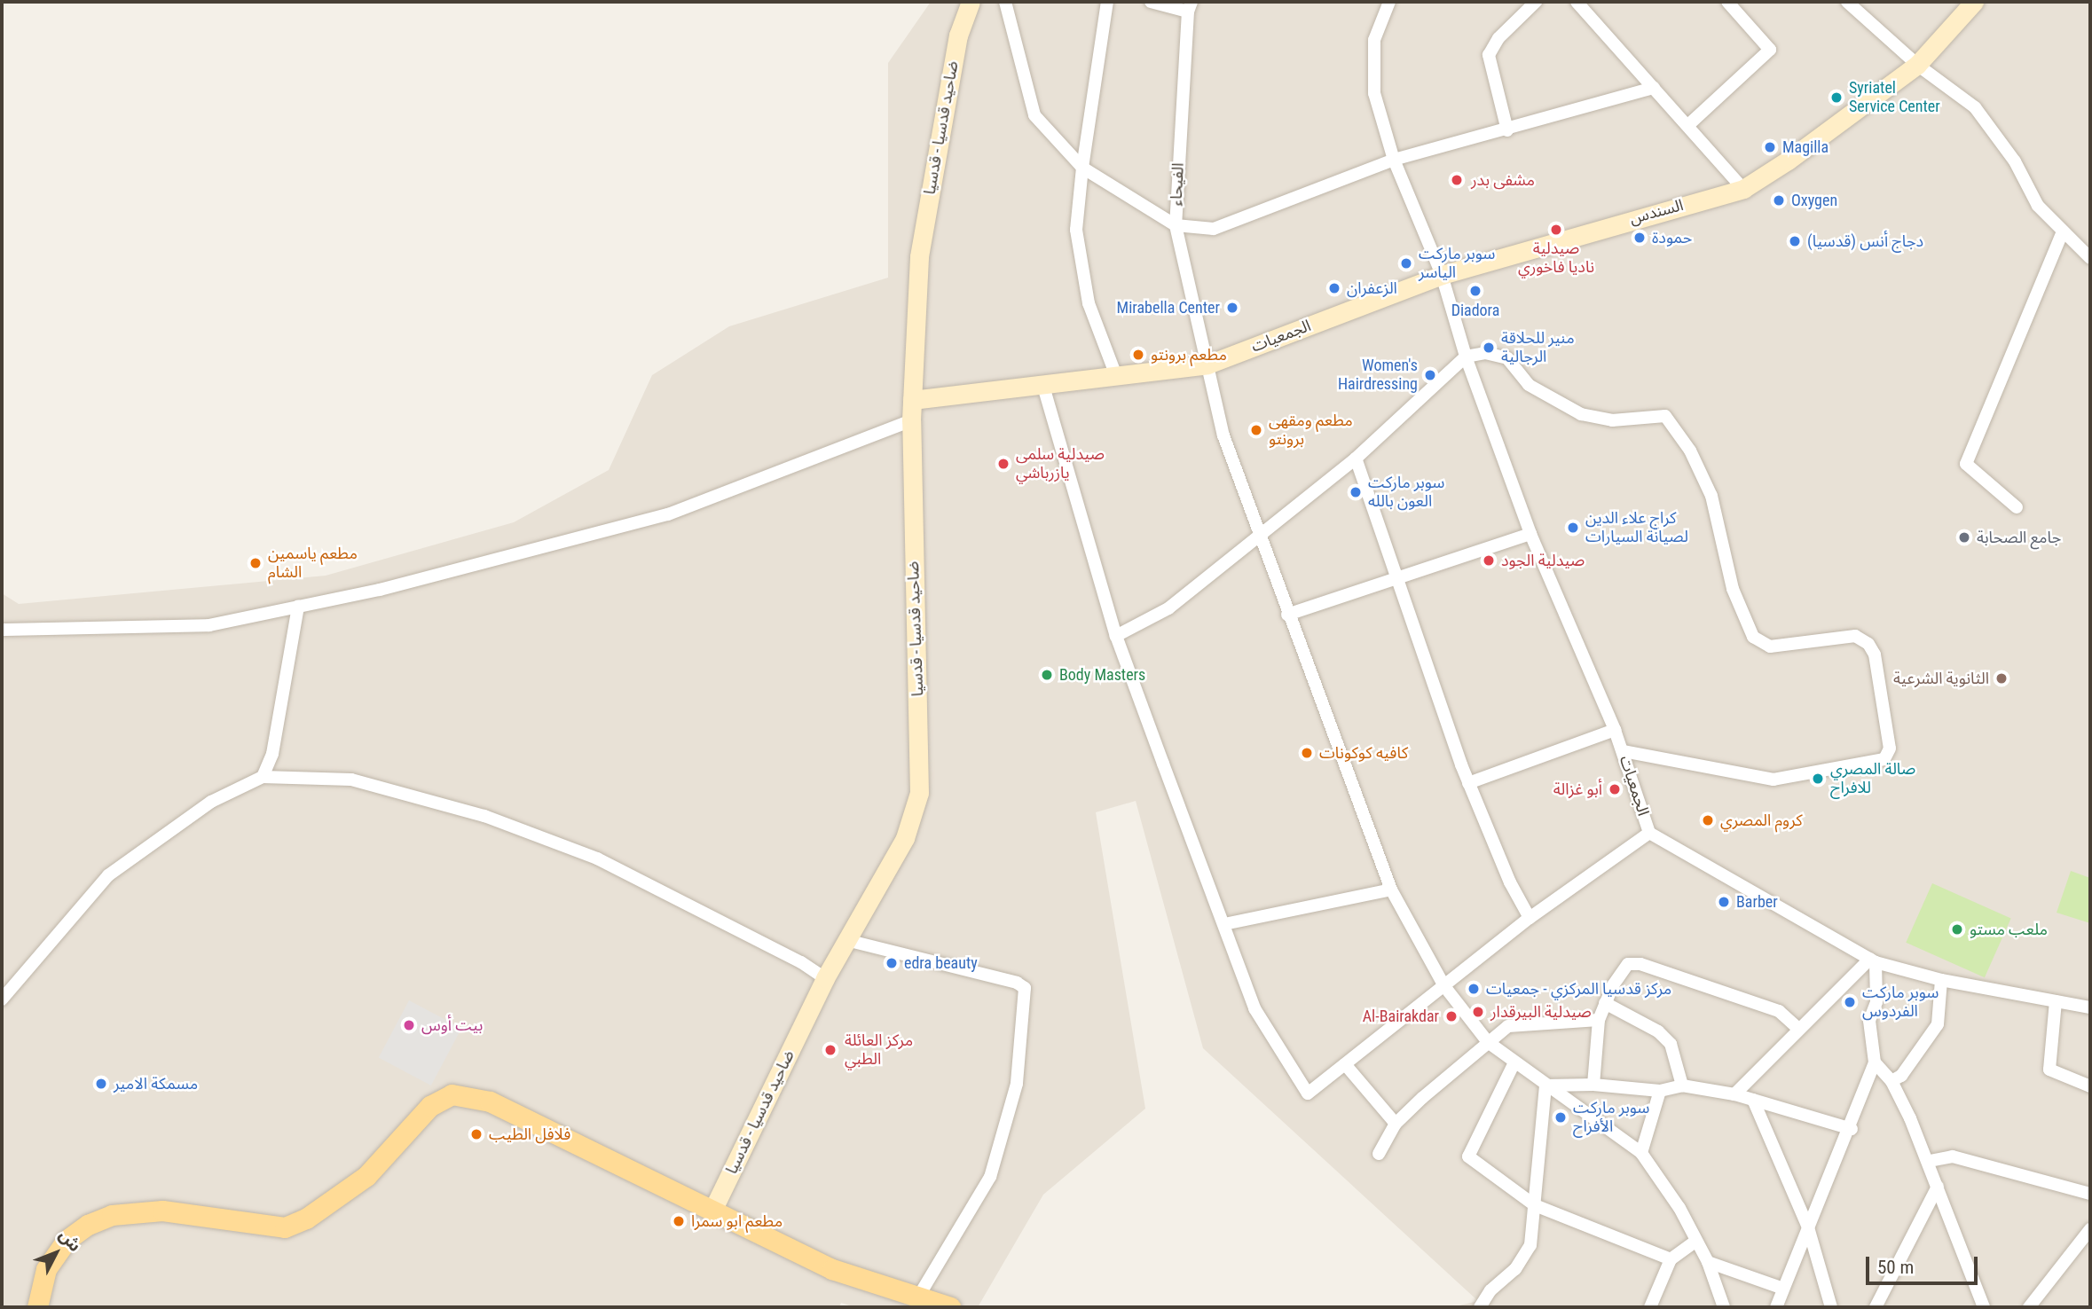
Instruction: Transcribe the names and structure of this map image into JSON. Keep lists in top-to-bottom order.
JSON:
{
  "streets": {
    "main road": ["ضاحيد قدسيا - قدسيا", "السندس", "الجمعيات"],
    "street": ["الفيحاء"]
  },
  "crossings": [
    ["ضاحيد قدسيا - قدسيا", "الجمعيات"],
    ["الفيحاء", "الجمعيات"],
    ["السندس", "الجمعيات"]
  ],
  "places": [
    "Syriatel Service Center",
    "Magilla",
    "مشفى بدر",
    "Oxygen",
    "صيدلية ناديا فاخوري",
    "حمودة",
    "دجاج أنس (قدسيا)",
    "سوبر ماركت الياسر",
    "الزعفران",
    "Diadora",
    "Mirabella Center",
    "منير للحلاقة الرجالية",
    "مطعم برونتو",
    "Women's Hairdressing",
    "مطعم ومقهى برونتو",
    "صيدلية سلمى يازرباشي",
    "سوبر ماركت العون بالله",
    "كراج علاء الدين لصيانة السيارات",
    "جامع الصحابة",
    "صيدلية الجود",
    "مطعم ياسمين الشام",
    "Body Masters",
    "الثانوية الشرعية",
    "كافيه كوكونات",
    "صالة المصري للافراح",
    "أبو غزالة",
    "كروم المصري",
    "Barber",
    "ملعب مستو",
    "edra beauty",
    "مركز قدسيا المركزي - جمعيات",
    "سوبر ماركت الفردوس",
    "صيدلية البيرقدار",
    "Al-Bairakdar",
    "بيت أوس",
    "مركز العائلة الطبي",
    "مسمكة الامير",
    "سوبر ماركت الأفراح",
    "فلافل الطيب",
    "مطعم ابو سمرا"
  ],
  "scale_bar": "50 m",
  "north": "top right"
}
